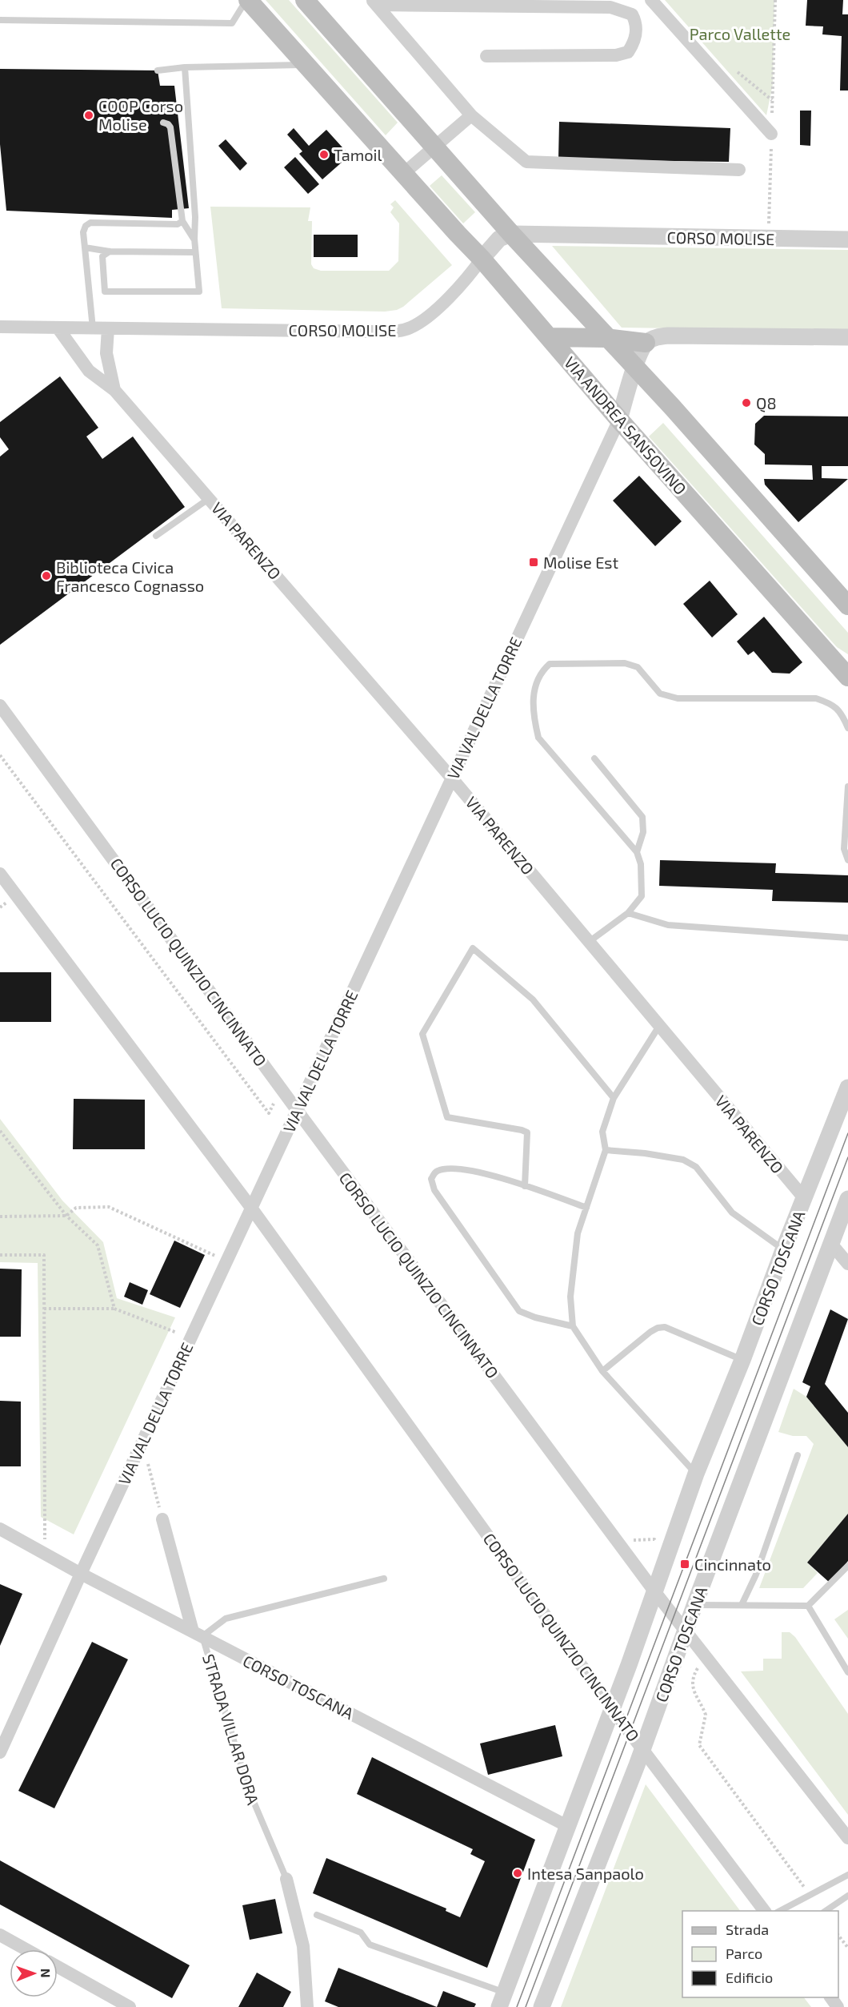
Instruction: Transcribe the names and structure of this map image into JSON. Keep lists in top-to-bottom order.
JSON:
{
  "streets": {
    "main road": ["VIA ANDREA SANSOVINO"],
    "street": [
      "CORSO MOLISE",
      "VIA PARENZO",
      "VIA VAL DELLA TORRE",
      "CORSO LUCIO QUINZIO CINCINNATO",
      "CORSO TOSCANA",
      "STRADA VILLAR DORA"
    ]
  },
  "crossings": [
    ["CORSO MOLISE", "VIA ANDREA SANSOVINO"],
    ["CORSO MOLISE", "VIA PARENZO"],
    ["VIA ANDREA SANSOVINO", "VIA VAL DELLA TORRE"],
    ["VIA PARENZO", "VIA VAL DELLA TORRE"],
    ["VIA PARENZO", "CORSO TOSCANA"],
    ["VIA VAL DELLA TORRE", "CORSO LUCIO QUINZIO CINCINNATO"],
    ["VIA VAL DELLA TORRE", "CORSO TOSCANA"],
    ["CORSO LUCIO QUINZIO CINCINNATO", "CORSO TOSCANA"],
    ["CORSO TOSCANA", "STRADA VILLAR DORA"]
  ],
  "parks": ["Parco Vallette"],
  "places": {
    "other": [
      "COOP Corso Molise",
      "Tamoil",
      "Q8",
      "Biblioteca Civica Francesco Cognasso",
      "Intesa Sanpaolo"
    ],
    "transit": ["Molise Est", "Cincinnato"]
  },
  "legend": ["Strada", "Parco", "Edificio"],
  "north": "right"
}
